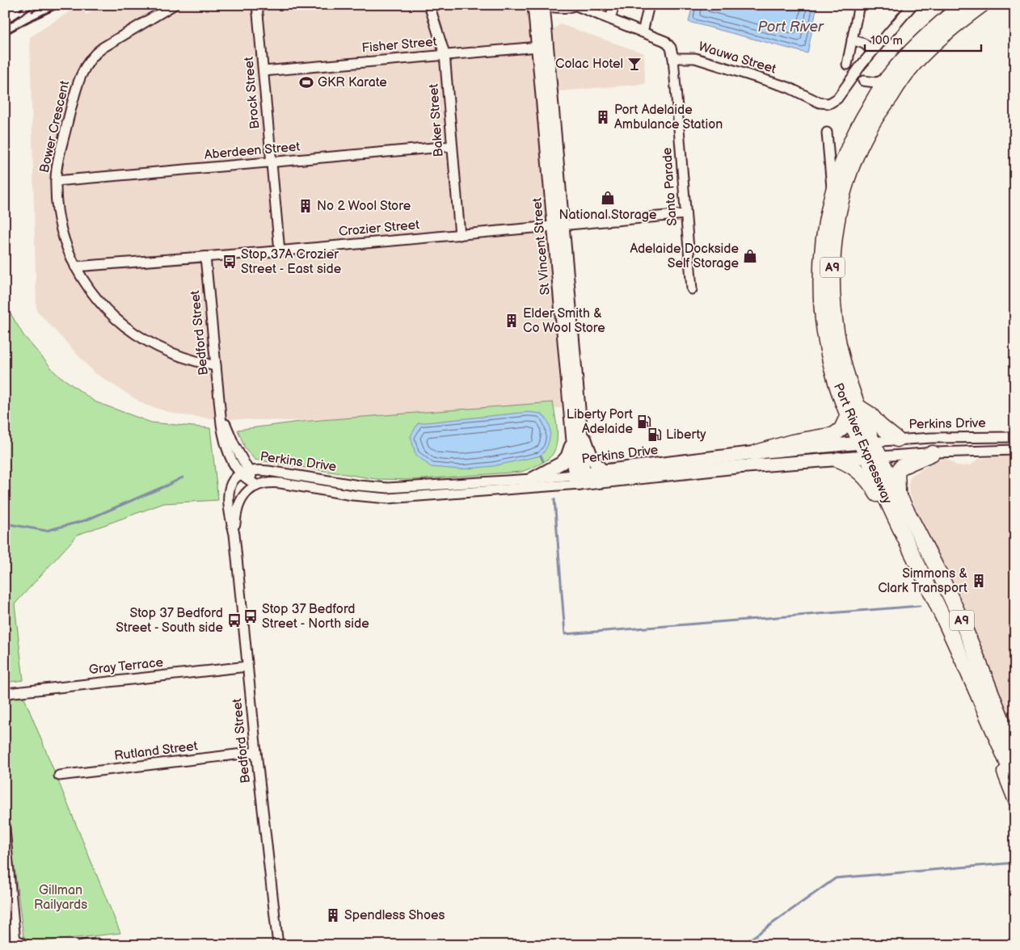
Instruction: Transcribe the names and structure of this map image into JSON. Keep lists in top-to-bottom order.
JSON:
{
  "streets": {
    "highway": ["A9", "Port River Expressway"],
    "main road": ["St Vincent Street", "Perkins Drive"],
    "street": [
      "Fisher Street",
      "Wauwa Street",
      "Brock Street",
      "Baker Street",
      "Bower Crescent",
      "Aberdeen Street",
      "Santo Parade",
      "Crozier Street",
      "Bedford Street",
      "Gray Terrace",
      "Rutland Street"
    ]
  },
  "crossings": [
    ["Fisher Street", "Brock Street"],
    ["Fisher Street", "Baker Street"],
    ["Fisher Street", "St Vincent Street"],
    ["Wauwa Street", "Santo Parade"],
    ["Brock Street", "Aberdeen Street"],
    ["Brock Street", "Crozier Street"],
    ["Baker Street", "Aberdeen Street"],
    ["Baker Street", "Crozier Street"],
    ["Bower Crescent", "Aberdeen Street"],
    ["Bower Crescent", "Crozier Street"],
    ["Bower Crescent", "Bedford Street"],
    ["Santo Parade", "Crozier Street"],
    ["Crozier Street", "St Vincent Street"],
    ["Crozier Street", "Bedford Street"],
    ["St Vincent Street", "Perkins Drive"],
    ["Bedford Street", "Perkins Drive"],
    ["Bedford Street", "Gray Terrace"],
    ["Bedford Street", "Rutland Street"],
    ["Perkins Drive", "Port River Expressway"]
  ],
  "water": ["Port River"],
  "parks": ["Gillman Railyards"],
  "places": {
    "bar": ["Colac Hotel"],
    "sports": ["GKR Karate"],
    "building": [
      "Port Adelaide Ambulance Station",
      "No 2 Wool Store",
      "Elder Smith & Co Wool Store",
      "Simmons & Clark Transport",
      "Spendless Shoes"
    ],
    "shop": ["National Storage", "Adelaide Dockside Self Storage"],
    "bus stop": ["Stop 37A Crozier Street - East side", "Stop 37 Bedford Street - North side", "Stop 37 Bedford Street - South side"],
    "fuel station": ["Liberty Port Adelaide", "Liberty"]
  },
  "scale_bar": "100 m"
}
